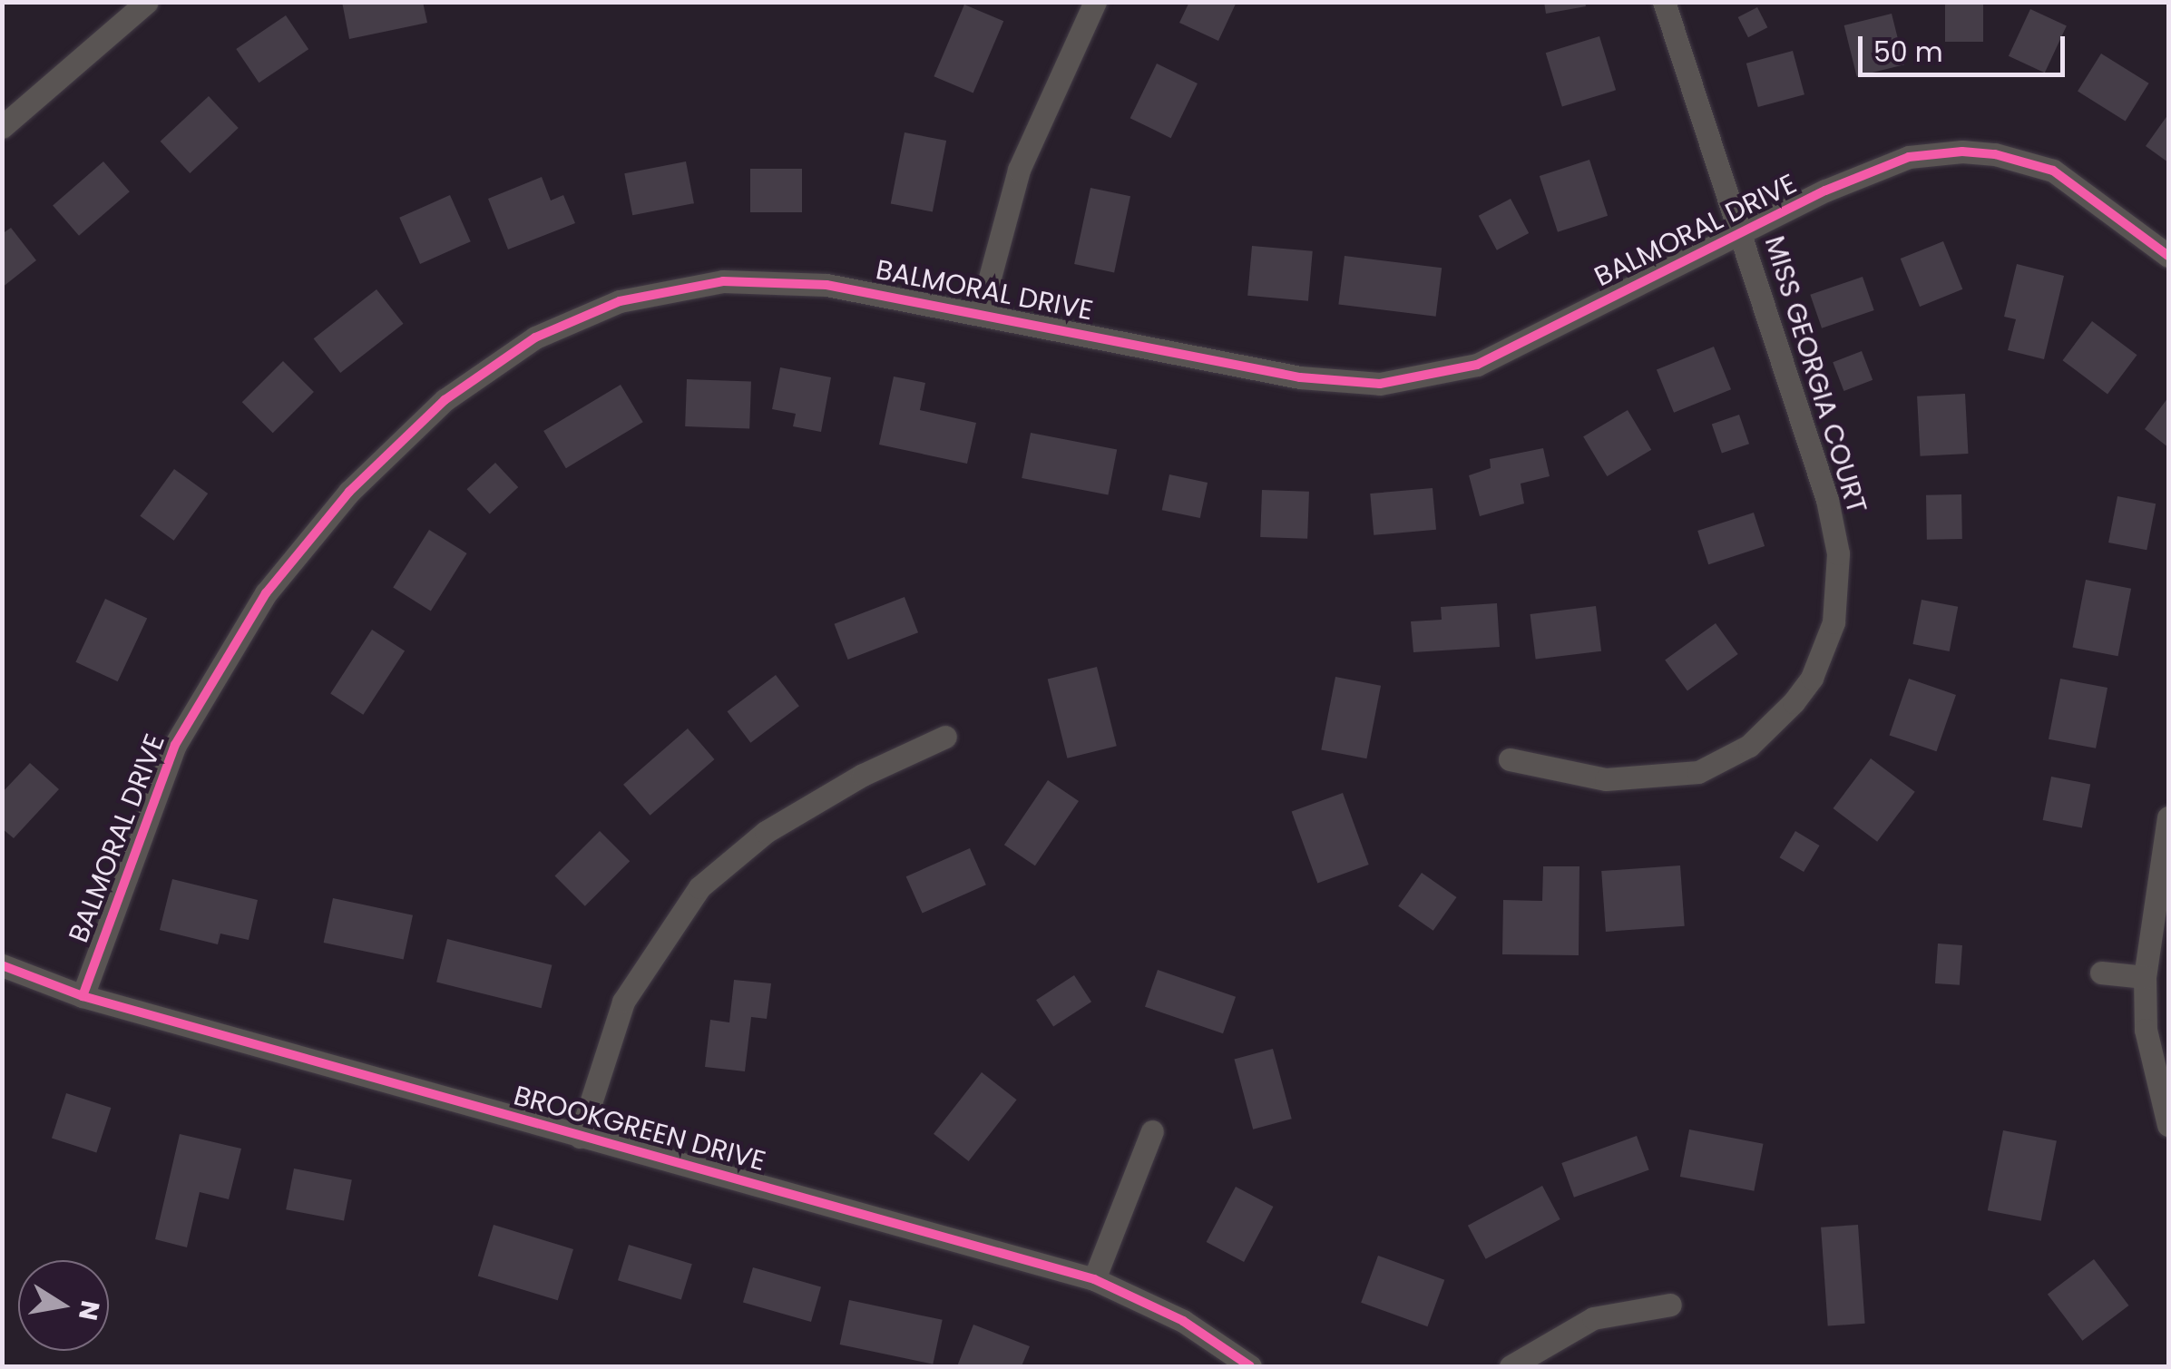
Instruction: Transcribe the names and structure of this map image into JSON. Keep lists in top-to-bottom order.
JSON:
{
  "streets": {
    "street": ["BALMORAL DRIVE", "MISS GEORGIA COURT", "BROOKGREEN DRIVE"]
  },
  "crossings": [
    ["BALMORAL DRIVE", "MISS GEORGIA COURT"],
    ["BALMORAL DRIVE", "BROOKGREEN DRIVE"]
  ],
  "scale_bar": "50 m",
  "north": "right"
}
